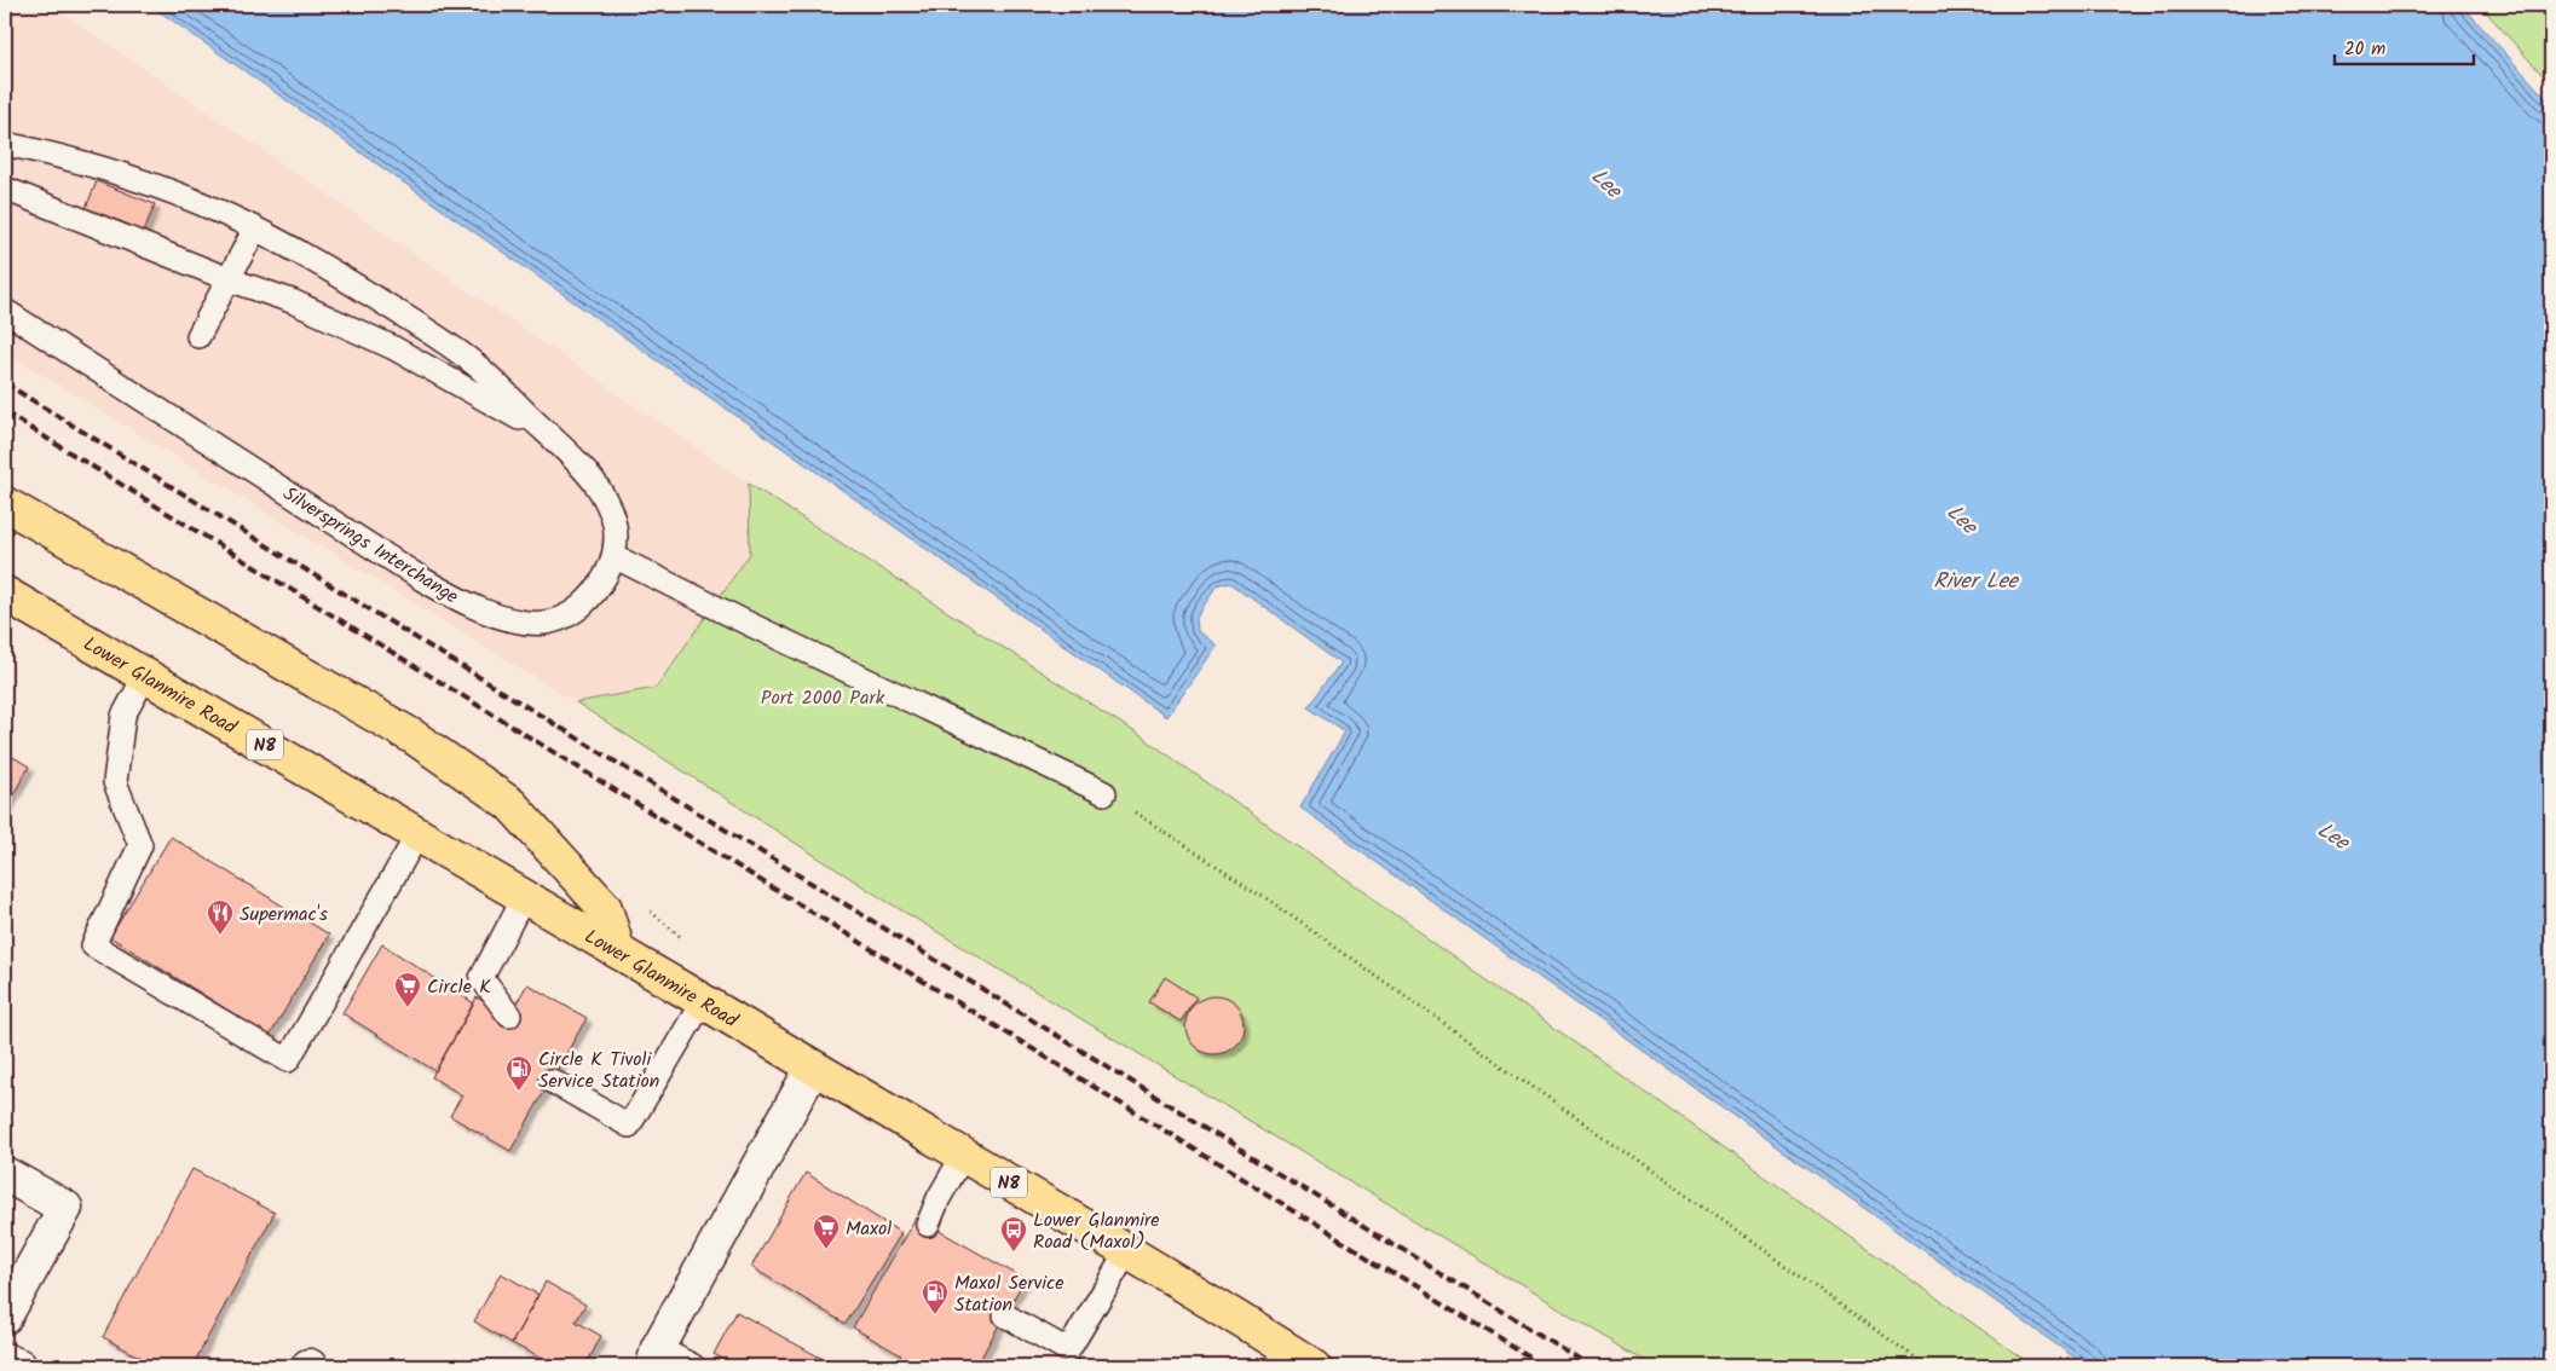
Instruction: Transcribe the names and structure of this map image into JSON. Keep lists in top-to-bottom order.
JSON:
{
  "streets": {
    "highway": ["Lower Glanmire Road", "N8"],
    "lane": ["Silversprings Interchange"]
  },
  "water": ["Lee", "River Lee"],
  "parks": ["Port 2000 Park"],
  "places": {
    "restaurant": ["Supermac's"],
    "supermarket": ["Circle K", "Maxol"],
    "fuel station": ["Circle K Tivoli Service Station", "Maxol Service Station"],
    "bus stop": ["Lower Glanmire Road (Maxol)"]
  },
  "scale_bar": "20 m"
}
